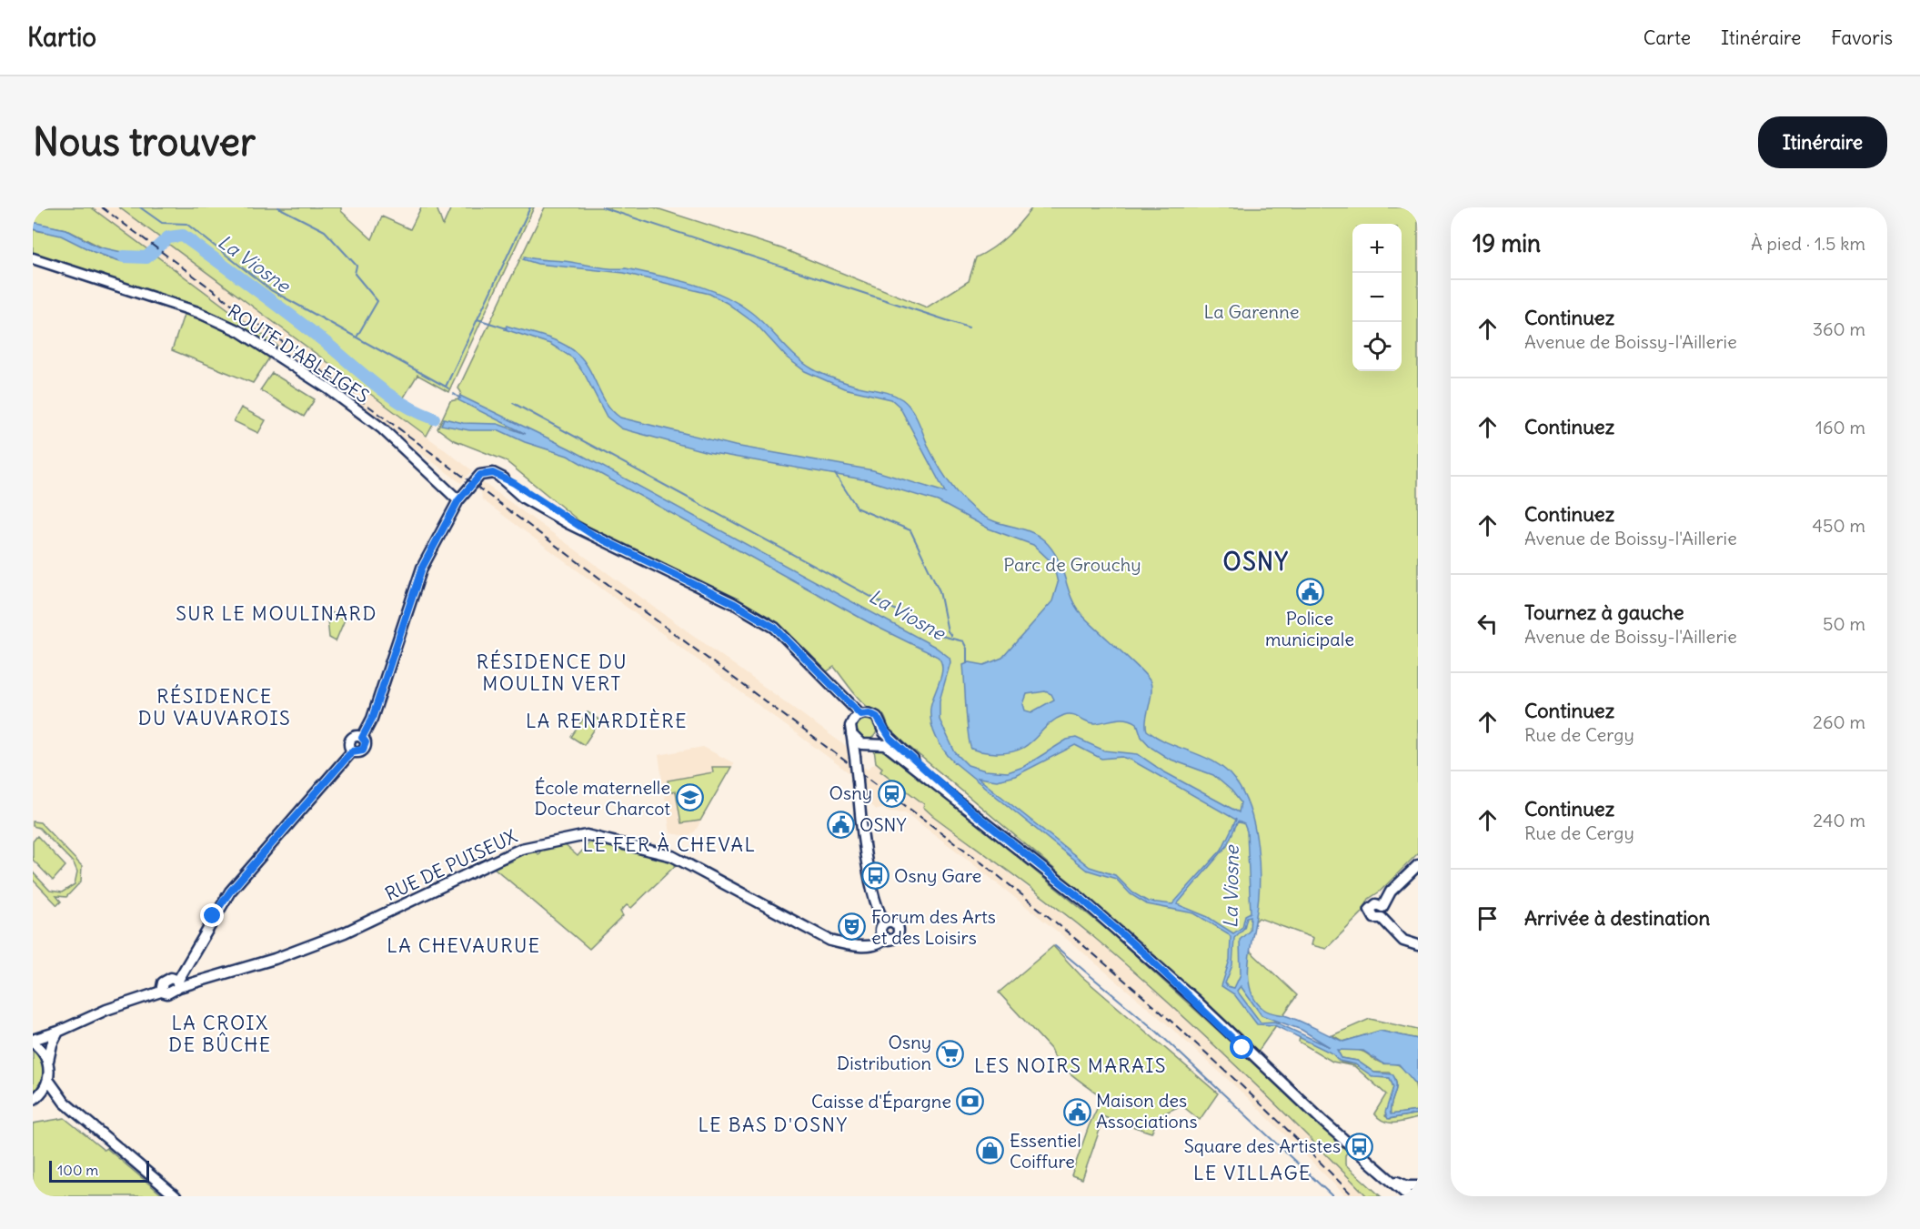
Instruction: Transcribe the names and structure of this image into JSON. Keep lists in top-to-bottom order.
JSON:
{
  "streets": {
    "main road": ["ROUTE D'ABLEIGES", "RUE DE PUISEUX"]
  },
  "districts": [
    "OSNY",
    "SUR LE MOULINARD",
    "RÉSIDENCE DU MOULIN VERT",
    "RÉSIDENCE DU VAUVAROIS",
    "LA RENARDIÈRE",
    "LE FER À CHEVAL",
    "LA CHEVAURUE",
    "LA CROIX DE BÛCHE",
    "LES NOIRS MARAIS",
    "LE BAS D'OSNY",
    "LE VILLAGE"
  ],
  "water": ["La Viosne"],
  "parks": ["La Garenne", "Parc de Grouchy"],
  "places": {
    "public building": ["Police municipale", "OSNY", "Maison des Associations"],
    "station": ["Osny"],
    "school or university": ["École maternelle Docteur Charcot"],
    "bus stop": ["Osny Gare", "Square des Artistes"],
    "theatre": ["Forum des Arts et des Loisirs"],
    "supermarket": ["Osny Distribution"],
    "bank": ["Caisse d'Épargne"],
    "shop": ["Essentiel Coiffure"]
  },
  "scale_bar": "100 m",
  "page": {
    "header": "Kartio",
    "nav": ["Carte", "Itinéraire", "Favoris"],
    "buttons": "Itinéraire",
    "title": "Nous trouver",
    "heading": ["19 min", "À pied · 1.5 km"],
    "map_buttons": ["+", "−"],
    "list": [
      ["Continuez", "Avenue de Boissy-l'Aillerie", "360 m"],
      ["Continuez", "160 m"],
      ["Continuez", "Avenue de Boissy-l'Aillerie", "450 m"],
      ["Tournez à gauche", "Avenue de Boissy-l'Aillerie", "50 m"],
      ["Continuez", "Rue de Cergy", "260 m"],
      ["Continuez", "Rue de Cergy", "240 m"],
      "Arrivée à destination"
    ],
    "scale": "100 m"
  }
}
